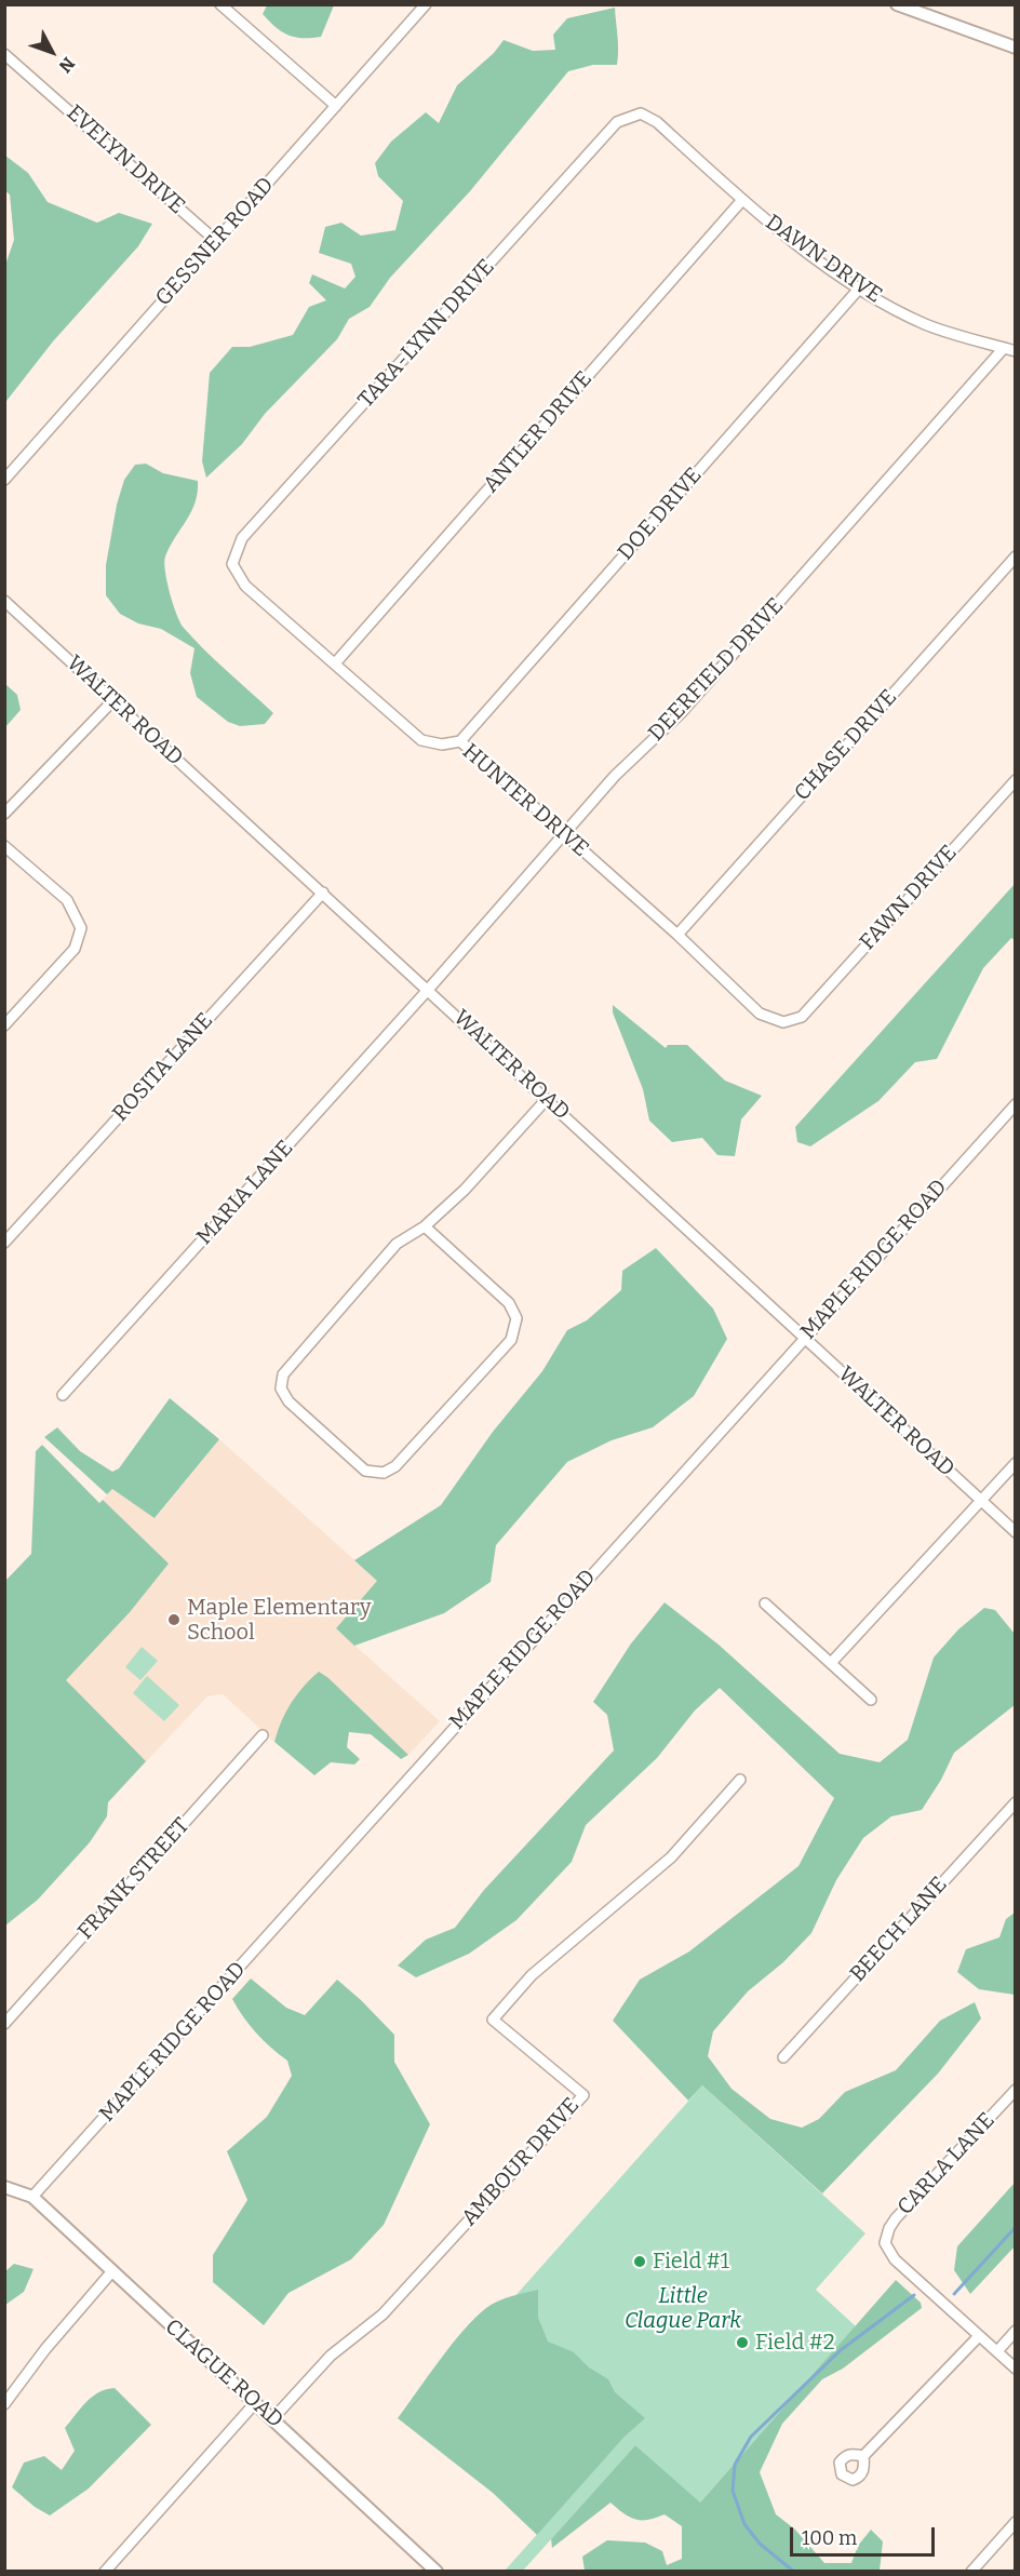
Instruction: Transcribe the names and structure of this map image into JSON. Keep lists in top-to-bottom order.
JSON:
{
  "streets": {
    "main road": ["CLAGUE ROAD"],
    "street": [
      "EVELYN DRIVE",
      "GESSNER ROAD",
      "DAWN DRIVE",
      "TARA-LYNN DRIVE",
      "ANTLER DRIVE",
      "DOE DRIVE",
      "DEERFIELD DRIVE",
      "WALTER ROAD",
      "CHASE DRIVE",
      "HUNTER DRIVE",
      "FAWN DRIVE",
      "ROSITA LANE",
      "MARIA LANE",
      "MAPLE RIDGE ROAD",
      "FRANK STREET",
      "BEECH LANE",
      "AMBOUR DRIVE",
      "CARLA LANE"
    ]
  },
  "crossings": [
    ["EVELYN DRIVE", "GESSNER ROAD"],
    ["DAWN DRIVE", "TARA-LYNN DRIVE"],
    ["DAWN DRIVE", "ANTLER DRIVE"],
    ["DAWN DRIVE", "DOE DRIVE"],
    ["DAWN DRIVE", "DEERFIELD DRIVE"],
    ["TARA-LYNN DRIVE", "HUNTER DRIVE"],
    ["ANTLER DRIVE", "HUNTER DRIVE"],
    ["DOE DRIVE", "HUNTER DRIVE"],
    ["DEERFIELD DRIVE", "WALTER ROAD"],
    ["DEERFIELD DRIVE", "HUNTER DRIVE"],
    ["DEERFIELD DRIVE", "MARIA LANE"],
    ["WALTER ROAD", "ROSITA LANE"],
    ["WALTER ROAD", "MARIA LANE"],
    ["WALTER ROAD", "MAPLE RIDGE ROAD"],
    ["CHASE DRIVE", "HUNTER DRIVE"],
    ["HUNTER DRIVE", "FAWN DRIVE"],
    ["MAPLE RIDGE ROAD", "CLAGUE ROAD"],
    ["AMBOUR DRIVE", "CLAGUE ROAD"]
  ],
  "parks": ["Little Clague Park"],
  "places": ["Maple Elementary School", "Field #1", "Field #2"],
  "scale_bar": "100 m",
  "north": "bottom right"
}
